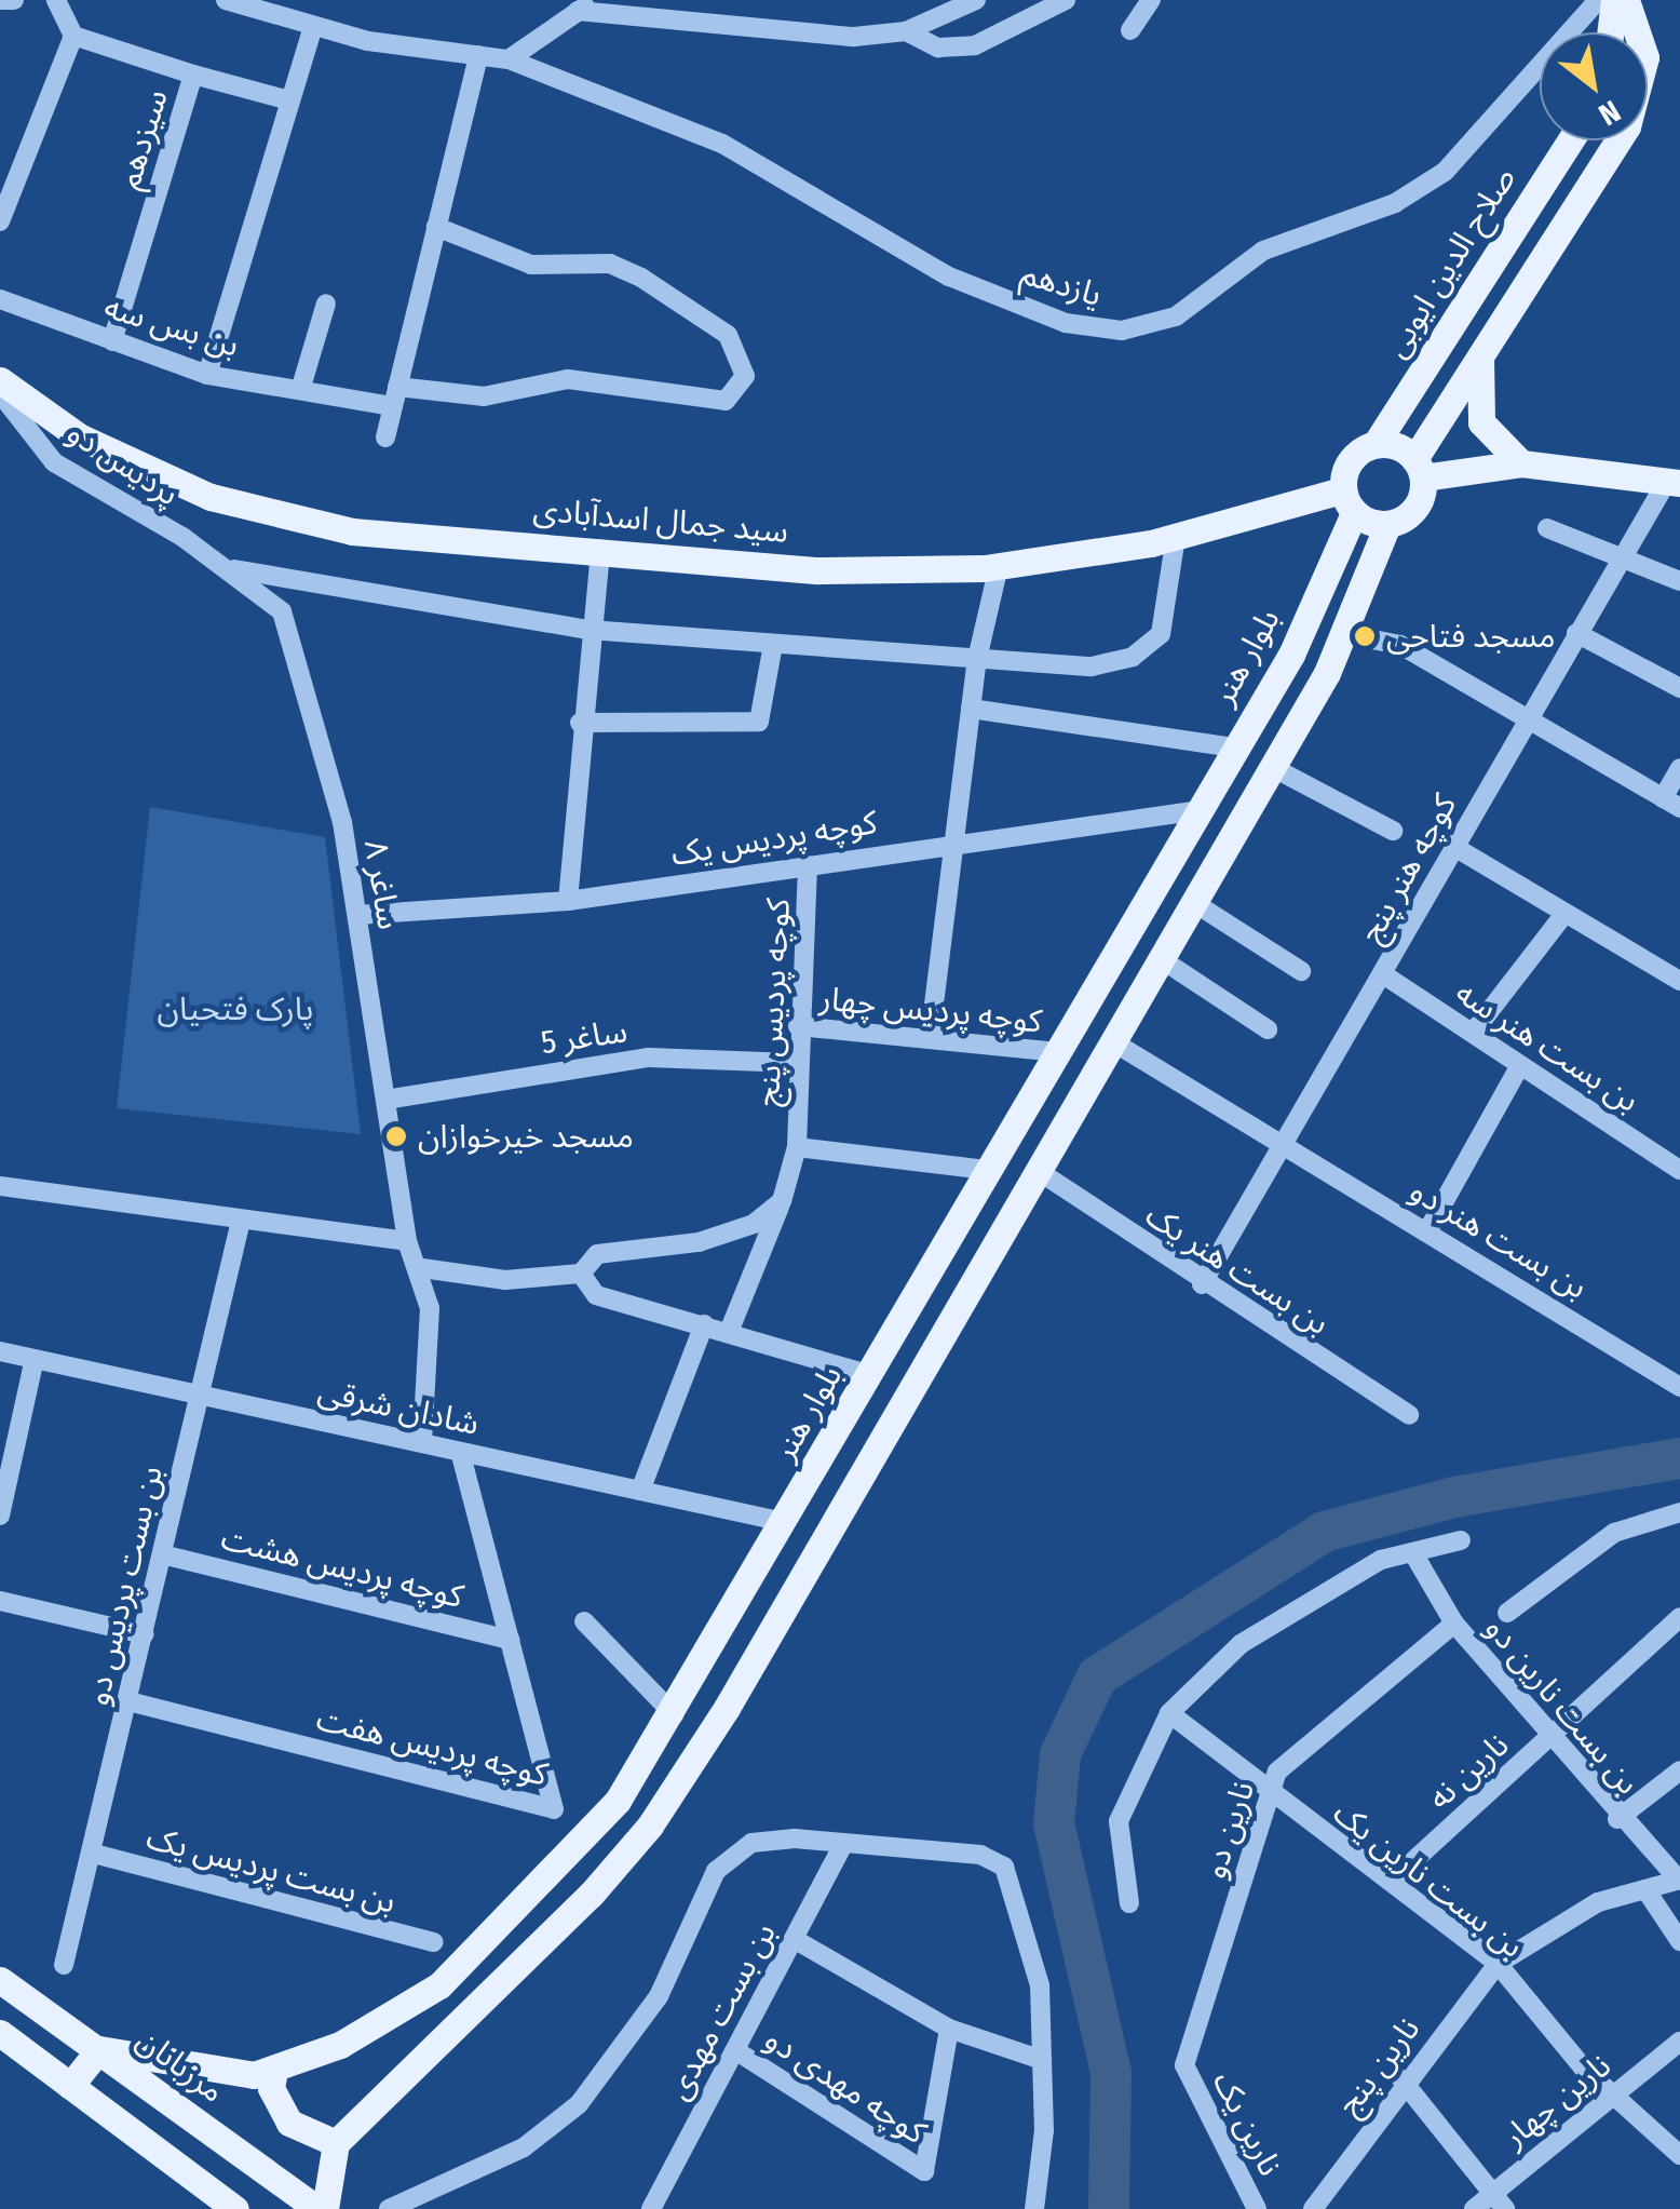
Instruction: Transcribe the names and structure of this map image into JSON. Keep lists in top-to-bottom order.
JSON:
{
  "streets": {
    "main road": [
      "صلاح الدین ایوبی",
      "سید جمال اسدآبادی",
      "بلوار هنر",
      "مرزبانان"
    ],
    "street": [
      "سیزدهم",
      "یازدهم",
      "بن بس سه",
      "پردیس دو",
      "کوچه پردیس یک",
      "کوچه هنر پنج",
      "ساغر ٨",
      "کوچه پردیس پنج",
      "کوچه پردیس چهار",
      "ساغر 5",
      "بن بست هنر سه",
      "بن بست هنر دو",
      "بن بست هنر یک",
      "شادان شرقی",
      "کوچه پردیس هشت",
      "بن بست پردیس دو",
      "بن بست نارین دو",
      "کوچه پردیس هفت",
      "نارین نه",
      "نارین دو",
      "بن بست پردیس یک",
      "بن بست نارین یک",
      "بن بست مهدی",
      "نارین پنج",
      "کوچه مهدی دو",
      "نارین چهار",
      "نارین یک"
    ]
  },
  "crossings": [
    ["سیزدهم", "بن بس سه"],
    ["صلاح الدین ایوبی", "سید جمال اسدآبادی"],
    ["صلاح الدین ایوبی", "بلوار هنر"],
    ["پردیس دو", "ساغر ٨"],
    ["سید جمال اسدآبادی", "بلوار هنر"],
    ["بلوار هنر", "کوچه پردیس یک"],
    ["بلوار هنر", "کوچه پردیس پنج"],
    ["بلوار هنر", "کوچه پردیس چهار"],
    ["بلوار هنر", "شادان شرقی"],
    ["کوچه پردیس یک", "ساغر ٨"],
    ["کوچه پردیس یک", "کوچه پردیس پنج"],
    ["کوچه هنر پنج", "بن بست هنر سه"],
    ["کوچه هنر پنج", "بن بست هنر دو"],
    ["کوچه هنر پنج", "بن بست هنر یک"],
    ["ساغر ٨", "ساغر 5"],
    ["ساغر ٨", "شادان شرقی"],
    ["کوچه پردیس پنج", "کوچه پردیس چهار"],
    ["کوچه پردیس پنج", "ساغر 5"],
    ["شادان شرقی", "بن بست پردیس دو"],
    ["شادان شرقی", "کوچه پردیس هفت"],
    ["کوچه پردیس هشت", "بن بست پردیس دو"],
    ["کوچه پردیس هشت", "کوچه پردیس هفت"],
    ["بن بست پردیس دو", "کوچه پردیس هفت"],
    ["بن بست پردیس دو", "بن بست پردیس یک"],
    ["بن بست نارین دو", "نارین نه"],
    ["بن بست نارین دو", "نارین دو"],
    ["بن بست نارین دو", "نارین پنج"],
    ["نارین نه", "بن بست نارین یک"],
    ["نارین دو", "بن بست نارین یک"],
    ["نارین دو", "نارین یک"],
    ["بن بست نارین یک", "نارین پنج"],
    ["بن بست نارین یک", "نارین چهار"],
    ["بن بست مهدی", "کوچه مهدی دو"]
  ],
  "parks": ["پارک فتحیان"],
  "places": ["مسجد فتاحی", "مسجد خیرخوازان"],
  "north": "bottom right"
}
